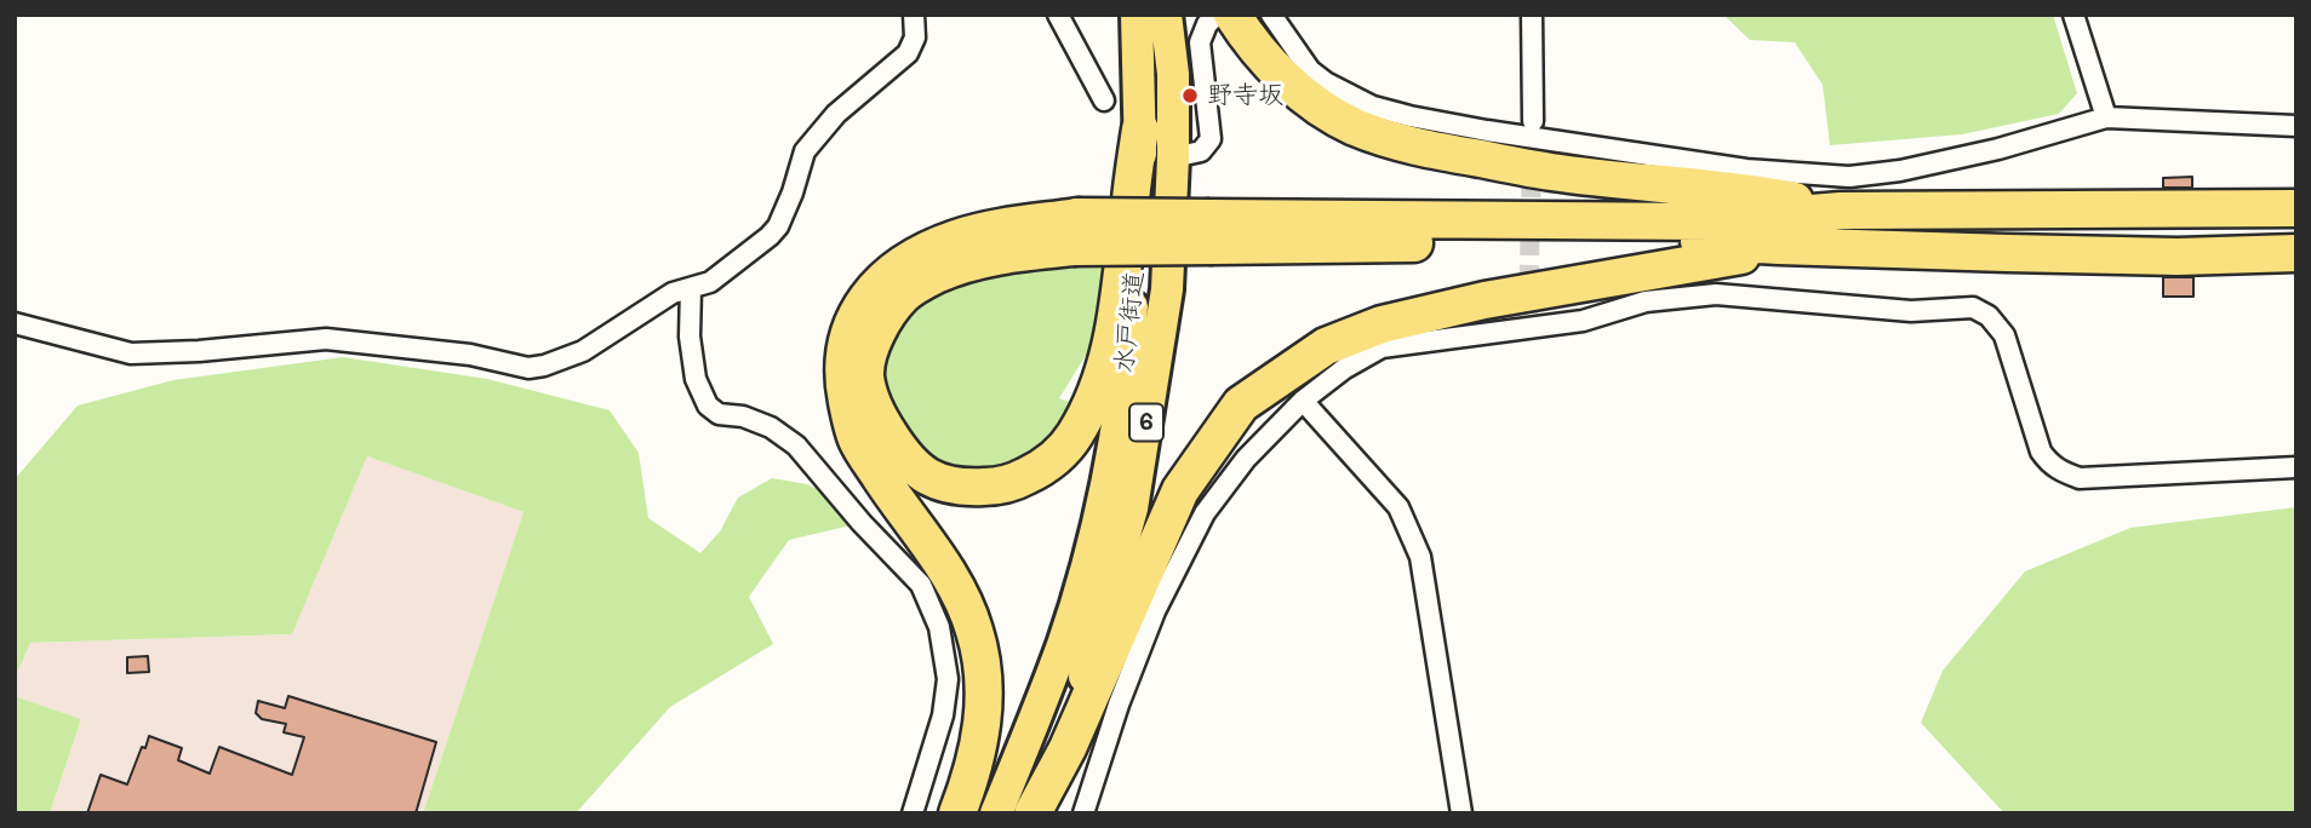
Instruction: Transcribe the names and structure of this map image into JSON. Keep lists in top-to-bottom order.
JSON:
{
  "streets": {
    "highway": ["水戸街道", "6"]
  },
  "places": ["野寺坂"]
}
